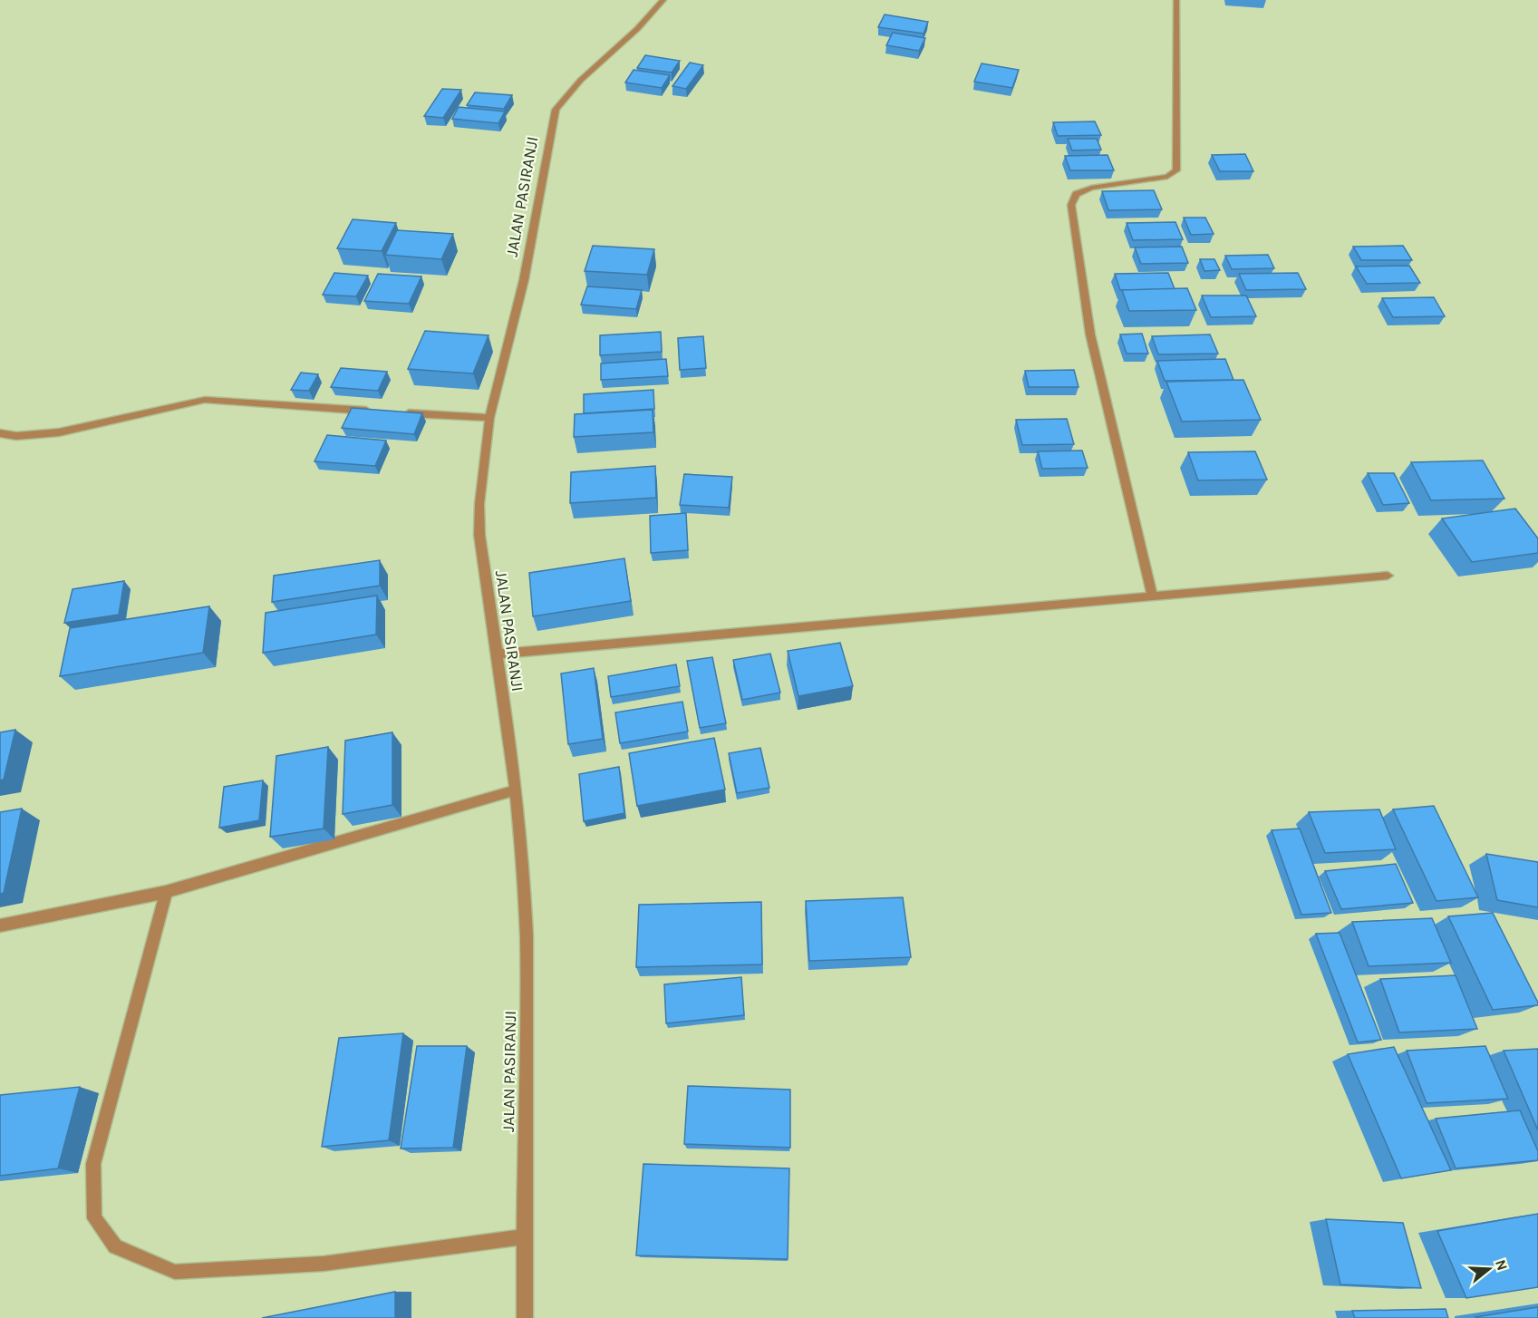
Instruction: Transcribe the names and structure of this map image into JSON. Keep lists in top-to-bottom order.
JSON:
{
  "streets": {
    "street": ["JALAN PASIRANJI"]
  },
  "north": "right"
}
